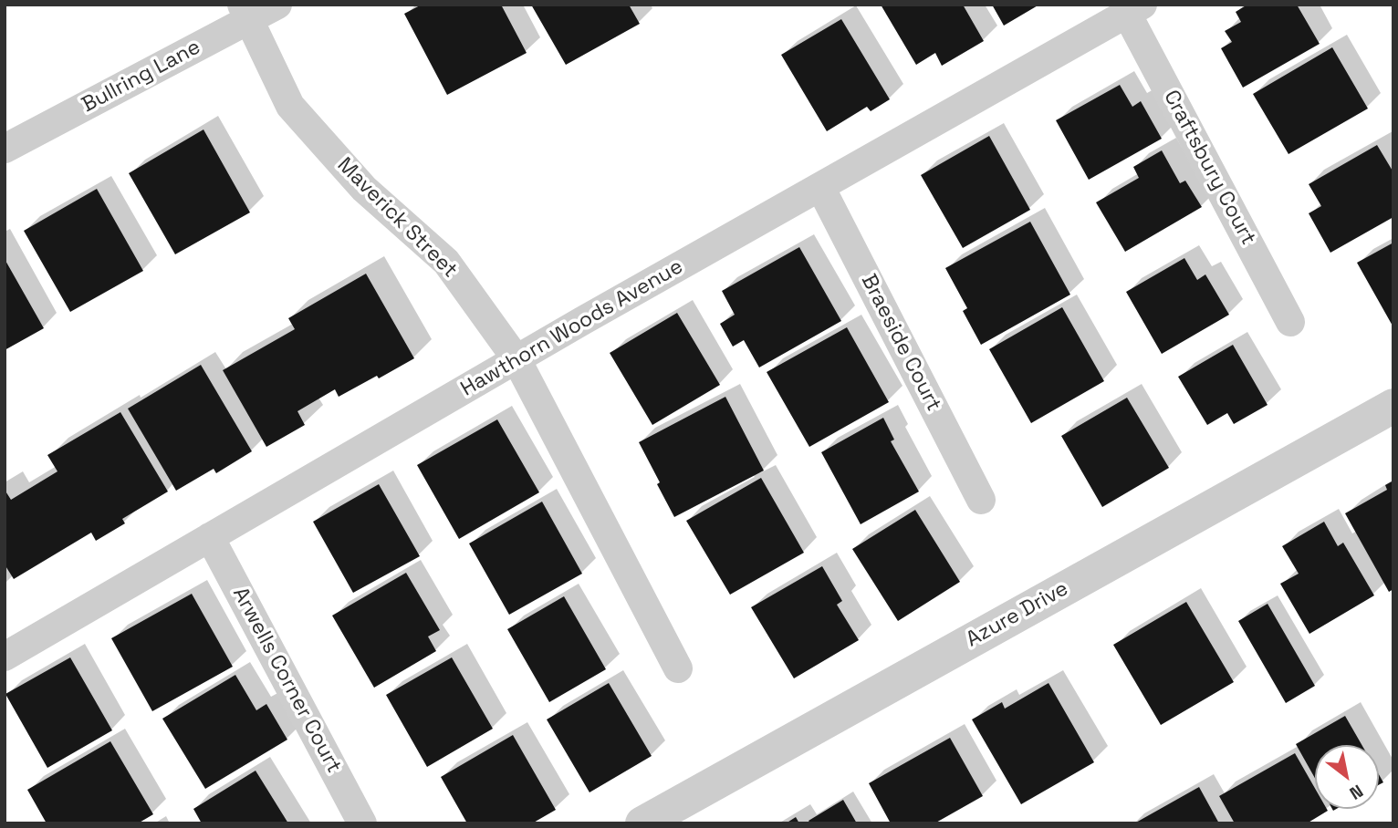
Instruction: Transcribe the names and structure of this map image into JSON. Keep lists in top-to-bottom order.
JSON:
{
  "streets": {
    "street": [
      "Bullring Lane",
      "Craftsbury Court",
      "Maverick Street",
      "Hawthorn Woods Avenue",
      "Braeside Court",
      "Azure Drive",
      "Arwells Corner Court"
    ]
  },
  "crossings": [
    ["Bullring Lane", "Maverick Street"],
    ["Craftsbury Court", "Hawthorn Woods Avenue"],
    ["Maverick Street", "Hawthorn Woods Avenue"],
    ["Hawthorn Woods Avenue", "Braeside Court"],
    ["Hawthorn Woods Avenue", "Arwells Corner Court"]
  ],
  "north": "bottom right"
}
